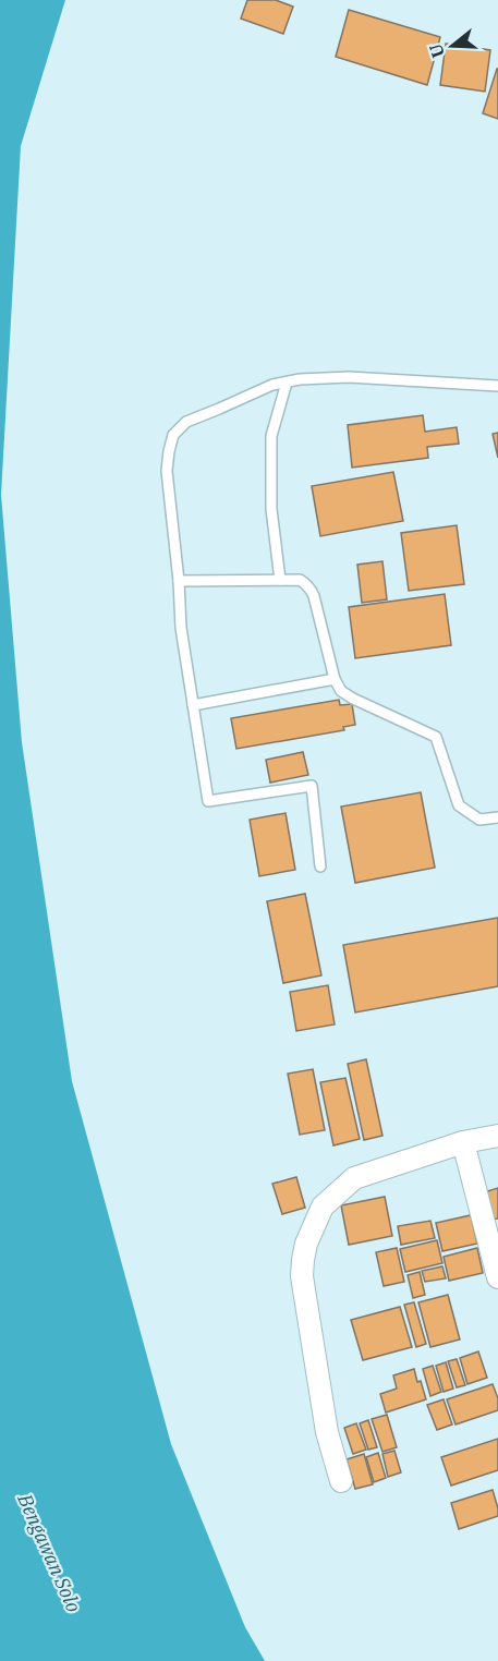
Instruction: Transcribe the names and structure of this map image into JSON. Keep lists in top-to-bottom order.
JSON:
{
  "water": ["Bengawan Solo"],
  "north": "left"
}
